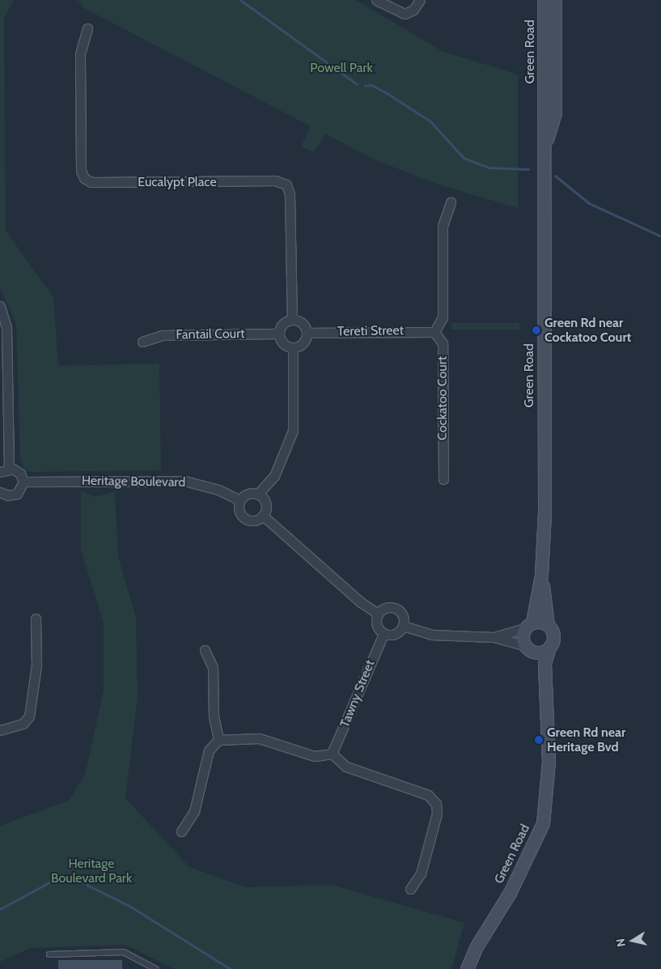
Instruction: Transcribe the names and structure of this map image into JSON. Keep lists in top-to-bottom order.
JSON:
{
  "streets": {
    "street": [
      "Green Road",
      "Eucalypt Place",
      "Tereti Street",
      "Fantail Court",
      "Cockatoo Court",
      "Heritage Boulevard",
      "Tawny Street"
    ]
  },
  "crossings": [
    ["Eucalypt Place", "Tereti Street"],
    ["Eucalypt Place", "Fantail Court"],
    ["Tereti Street", "Fantail Court"],
    ["Tereti Street", "Cockatoo Court"]
  ],
  "parks": ["Powell Park", "Heritage Boulevard Park"],
  "places": ["Green Rd near Cockatoo Court", "Green Rd near Heritage Bvd"],
  "north": "left"
}
